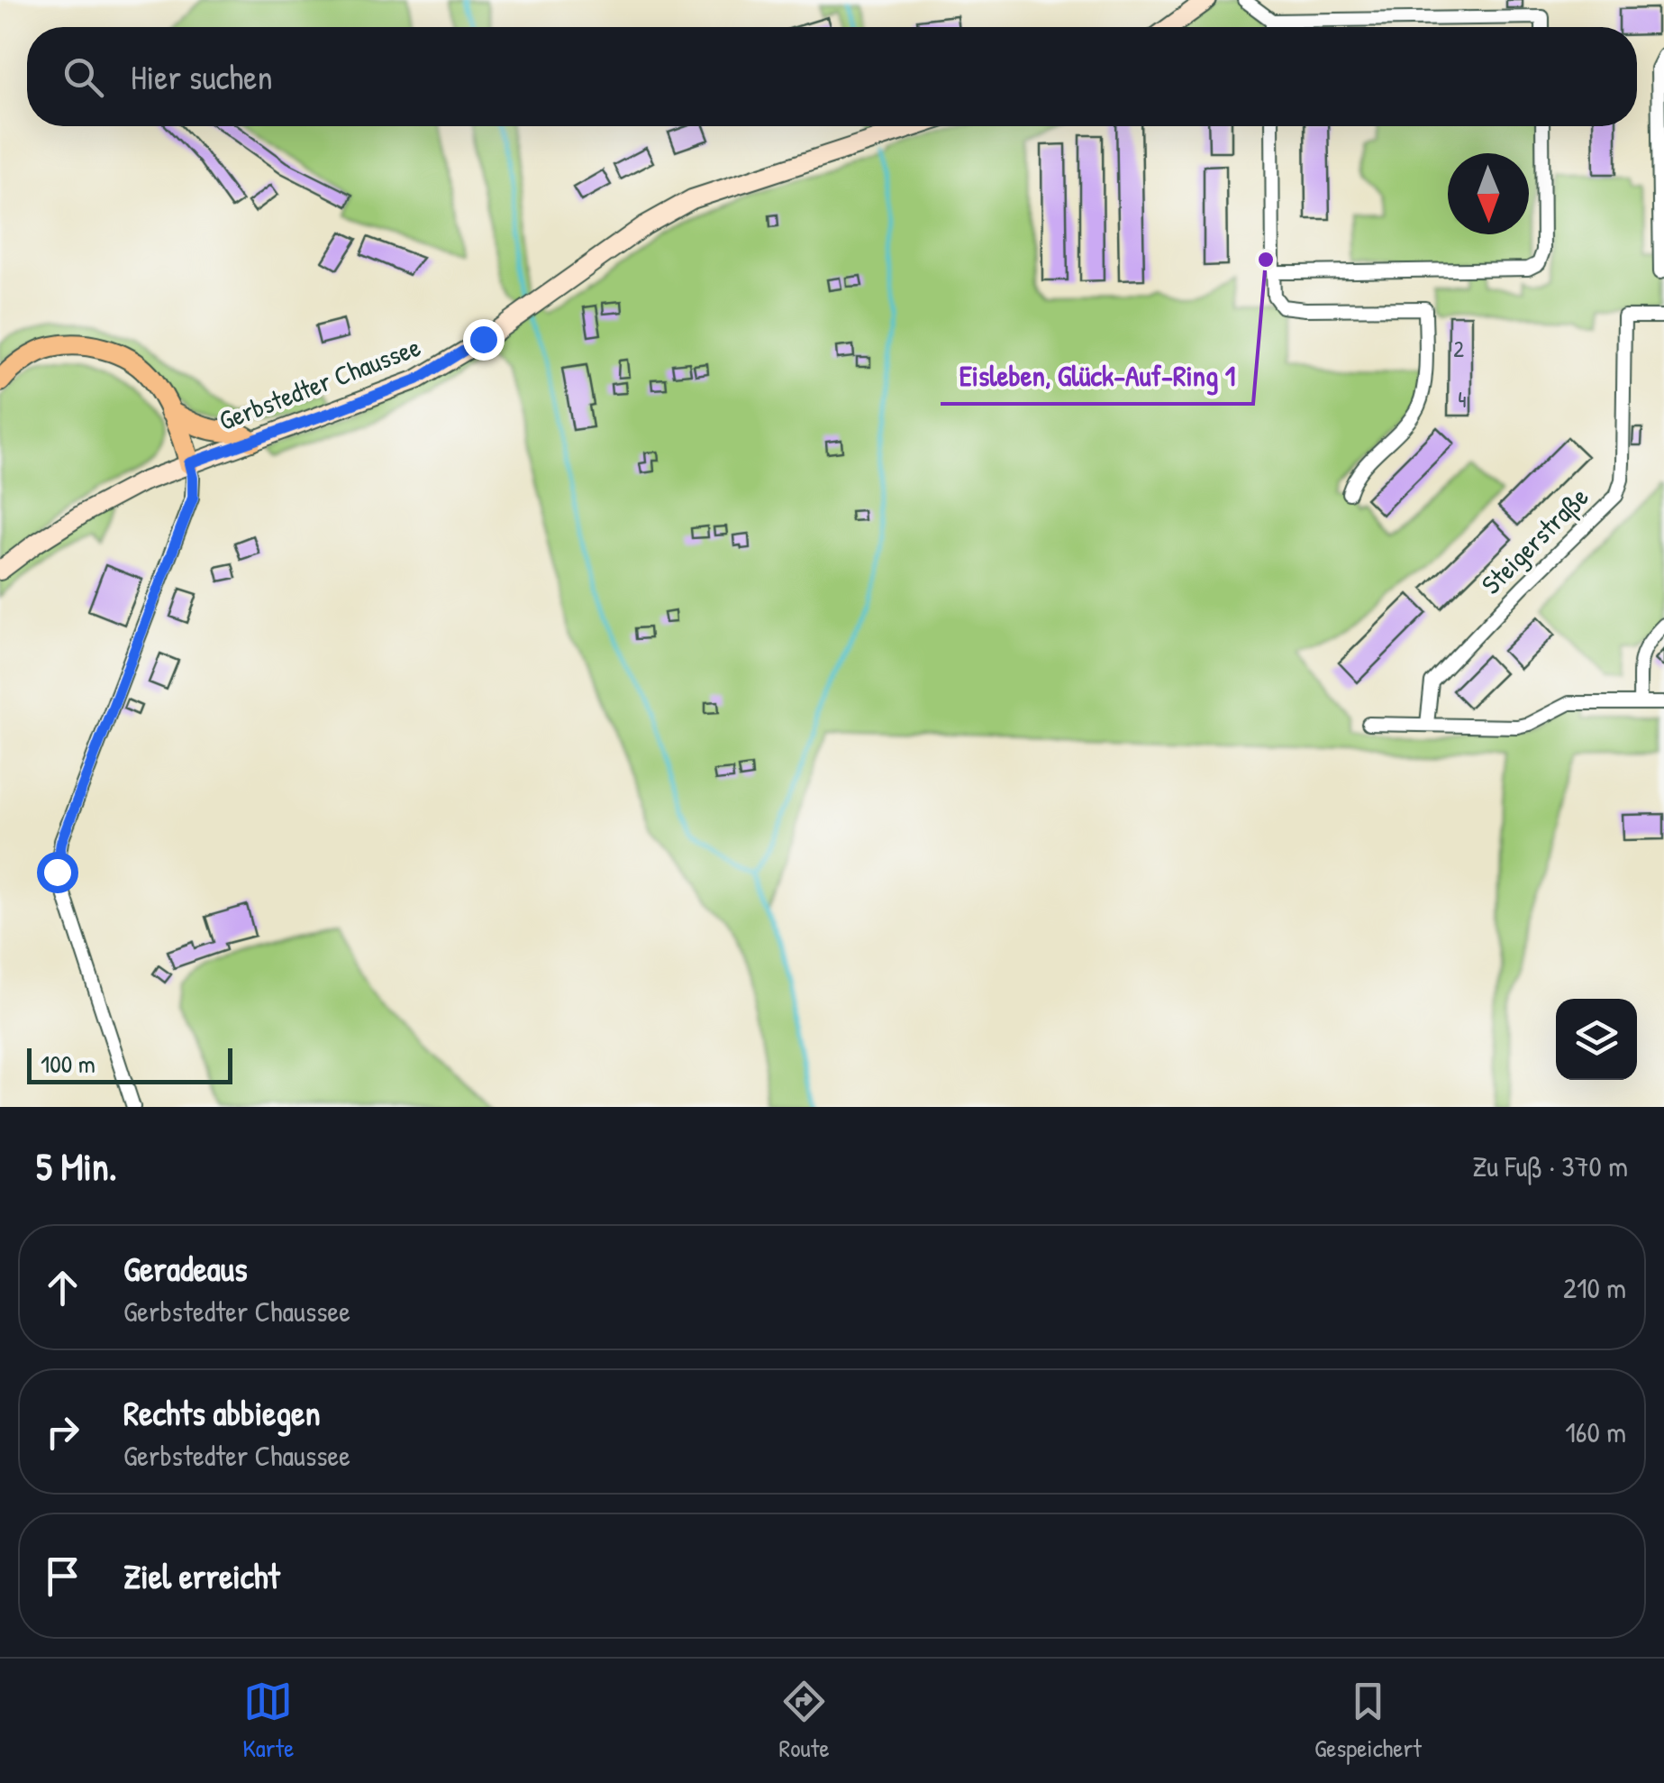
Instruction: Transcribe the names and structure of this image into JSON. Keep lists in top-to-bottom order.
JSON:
{
  "streets": {
    "main road": ["Gerbstedter Chaussee"],
    "street": ["Steigerstraße"]
  },
  "places": ["Eisleben, Glück-Auf-Ring 1"],
  "house_numbers": ["2", "4"],
  "scale_bar": "100 m",
  "north": "bottom",
  "page": {
    "search": "Hier suchen",
    "scale": "100 m",
    "heading": ["5 Min.", "Zu Fuß · 370 m"],
    "list": [
      ["Geradeaus", "Gerbstedter Chaussee", "210 m"],
      ["Rechts abbiegen", "Gerbstedter Chaussee", "160 m"],
      "Ziel erreicht"
    ],
    "nav": ["Karte", "Route", "Gespeichert"]
  }
}
